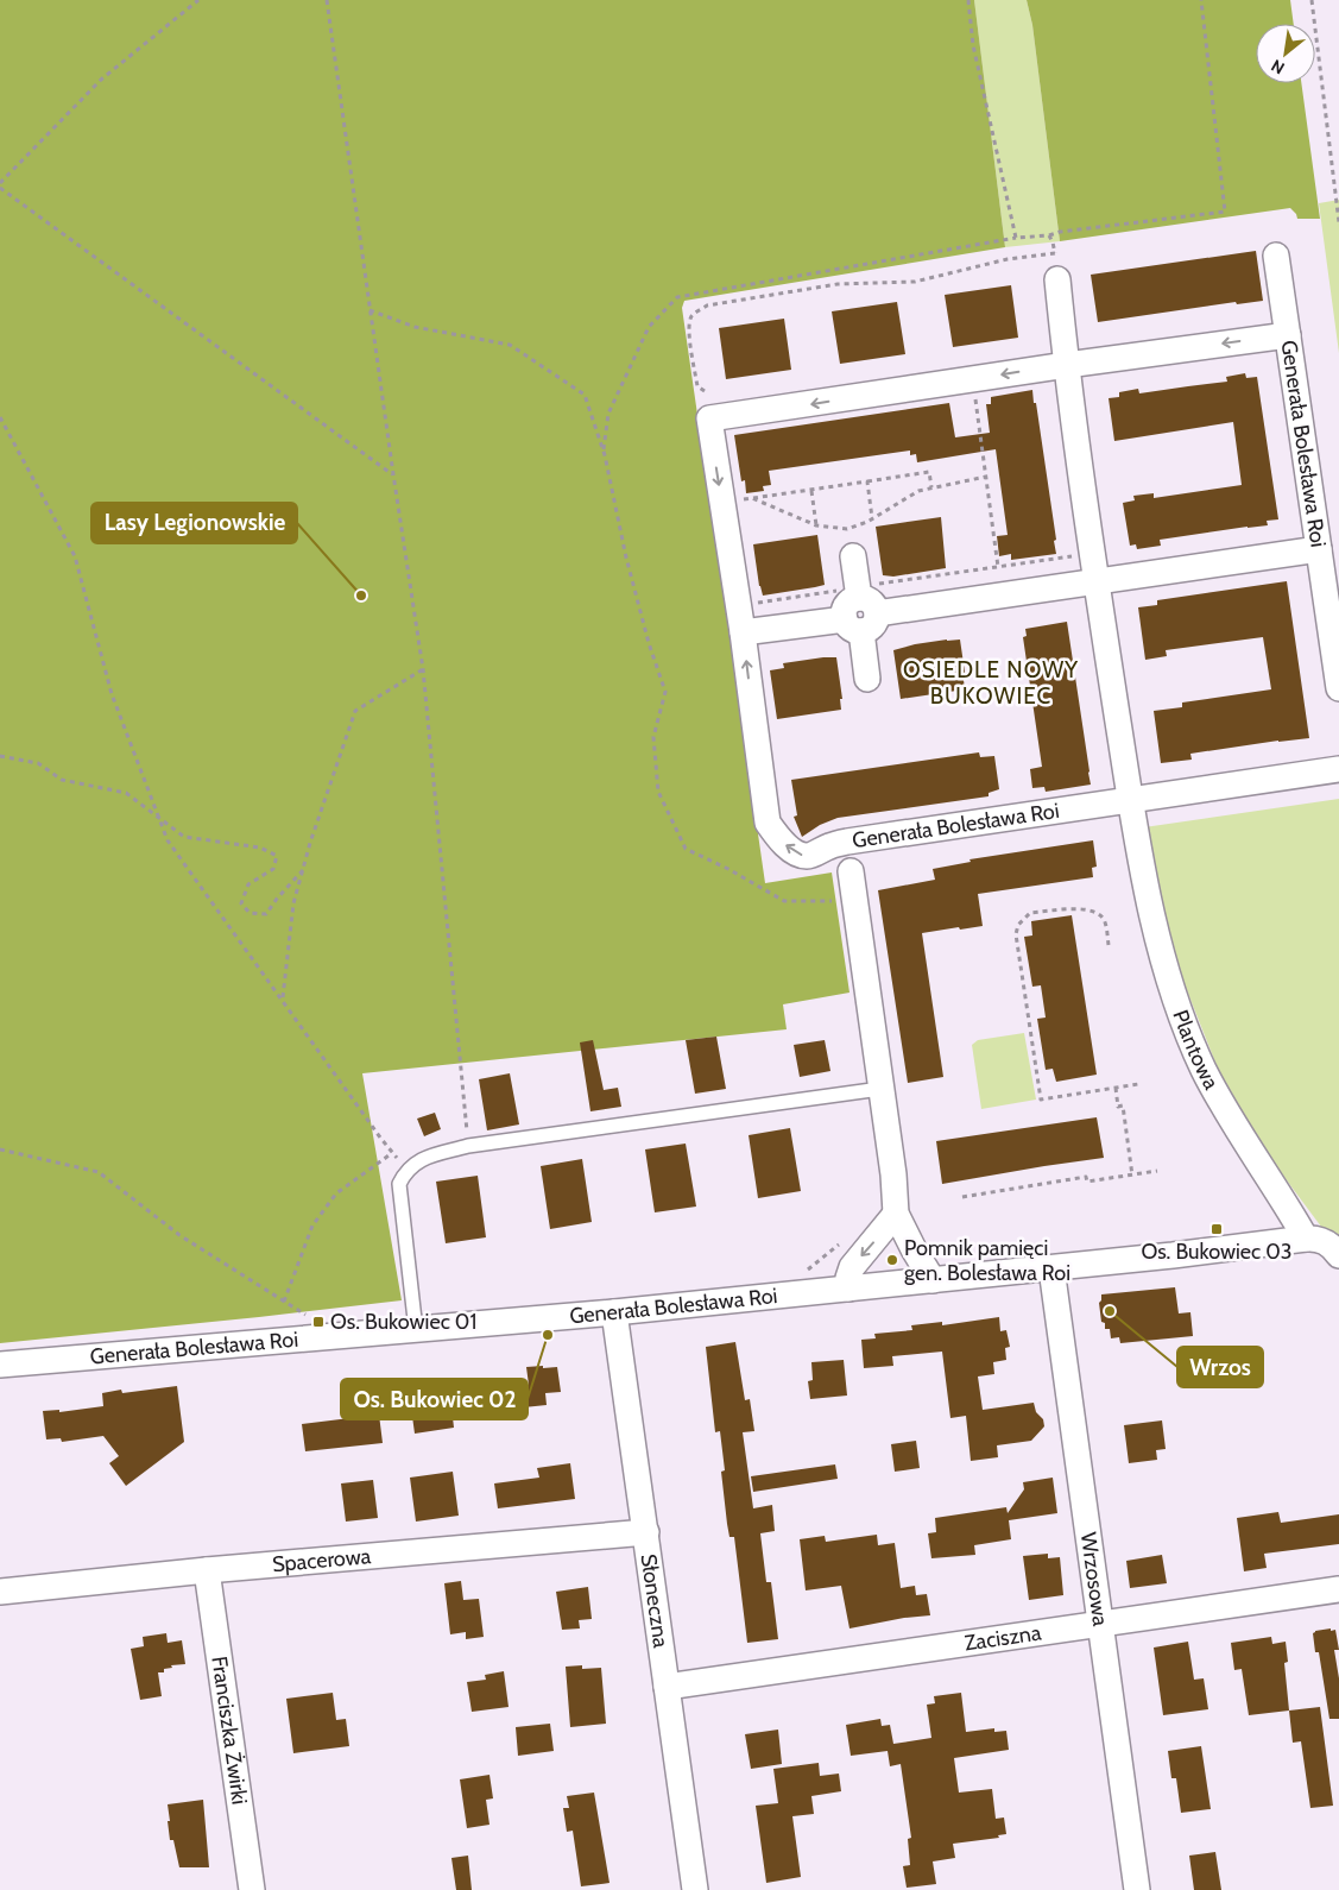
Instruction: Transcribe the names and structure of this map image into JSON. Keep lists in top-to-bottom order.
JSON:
{
  "streets": {
    "street": [
      "Generała Bolesława Roi",
      "Plantowa",
      "Spacerowa",
      "Wrzosowa",
      "Słoneczna",
      "Zaciszna",
      "Franciszka Żwirki"
    ]
  },
  "crossings": [
    ["Generała Bolesława Roi", "Plantowa"],
    ["Generała Bolesława Roi", "Wrzosowa"],
    ["Generała Bolesława Roi", "Słoneczna"],
    ["Spacerowa", "Słoneczna"],
    ["Spacerowa", "Franciszka Żwirki"],
    ["Wrzosowa", "Zaciszna"],
    ["Słoneczna", "Zaciszna"]
  ],
  "districts": ["OSIEDLE NOWY BUKOWIEC"],
  "places": {
    "other": [
      "Lasy Legionowskie",
      "Pomnik pamięci gen. Bolesława Roi",
      "Wrzos",
      "Os. Bukowiec 02"
    ],
    "transit": ["Os. Bukowiec 03", "Os. Bukowiec 01"]
  },
  "north": "bottom left"
}
